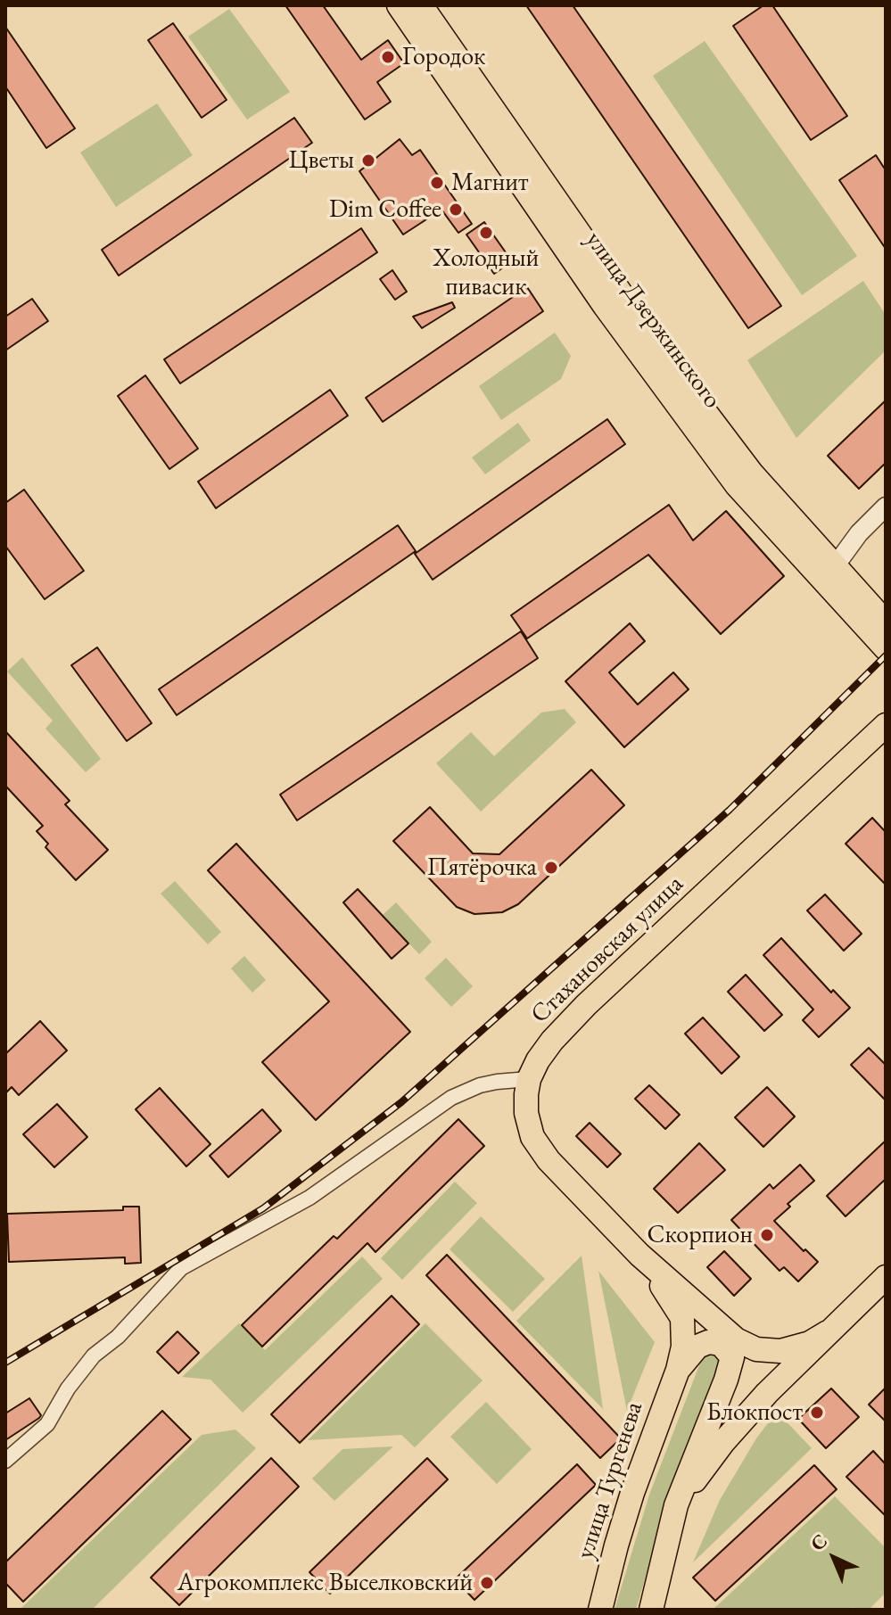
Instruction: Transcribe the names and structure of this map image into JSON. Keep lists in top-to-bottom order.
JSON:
{
  "streets": {
    "main road": ["улица Дзержинского", "Стахановская улица", "улица Тургенева"]
  },
  "places": [
    "Городок",
    "Цветы",
    "Магнит",
    "Dim Coffee",
    "Холодный пивасик",
    "Пятёрочка",
    "Скорпион",
    "Блокпост",
    "Агрокомплекс Выселковский"
  ],
  "north": "top left"
}
